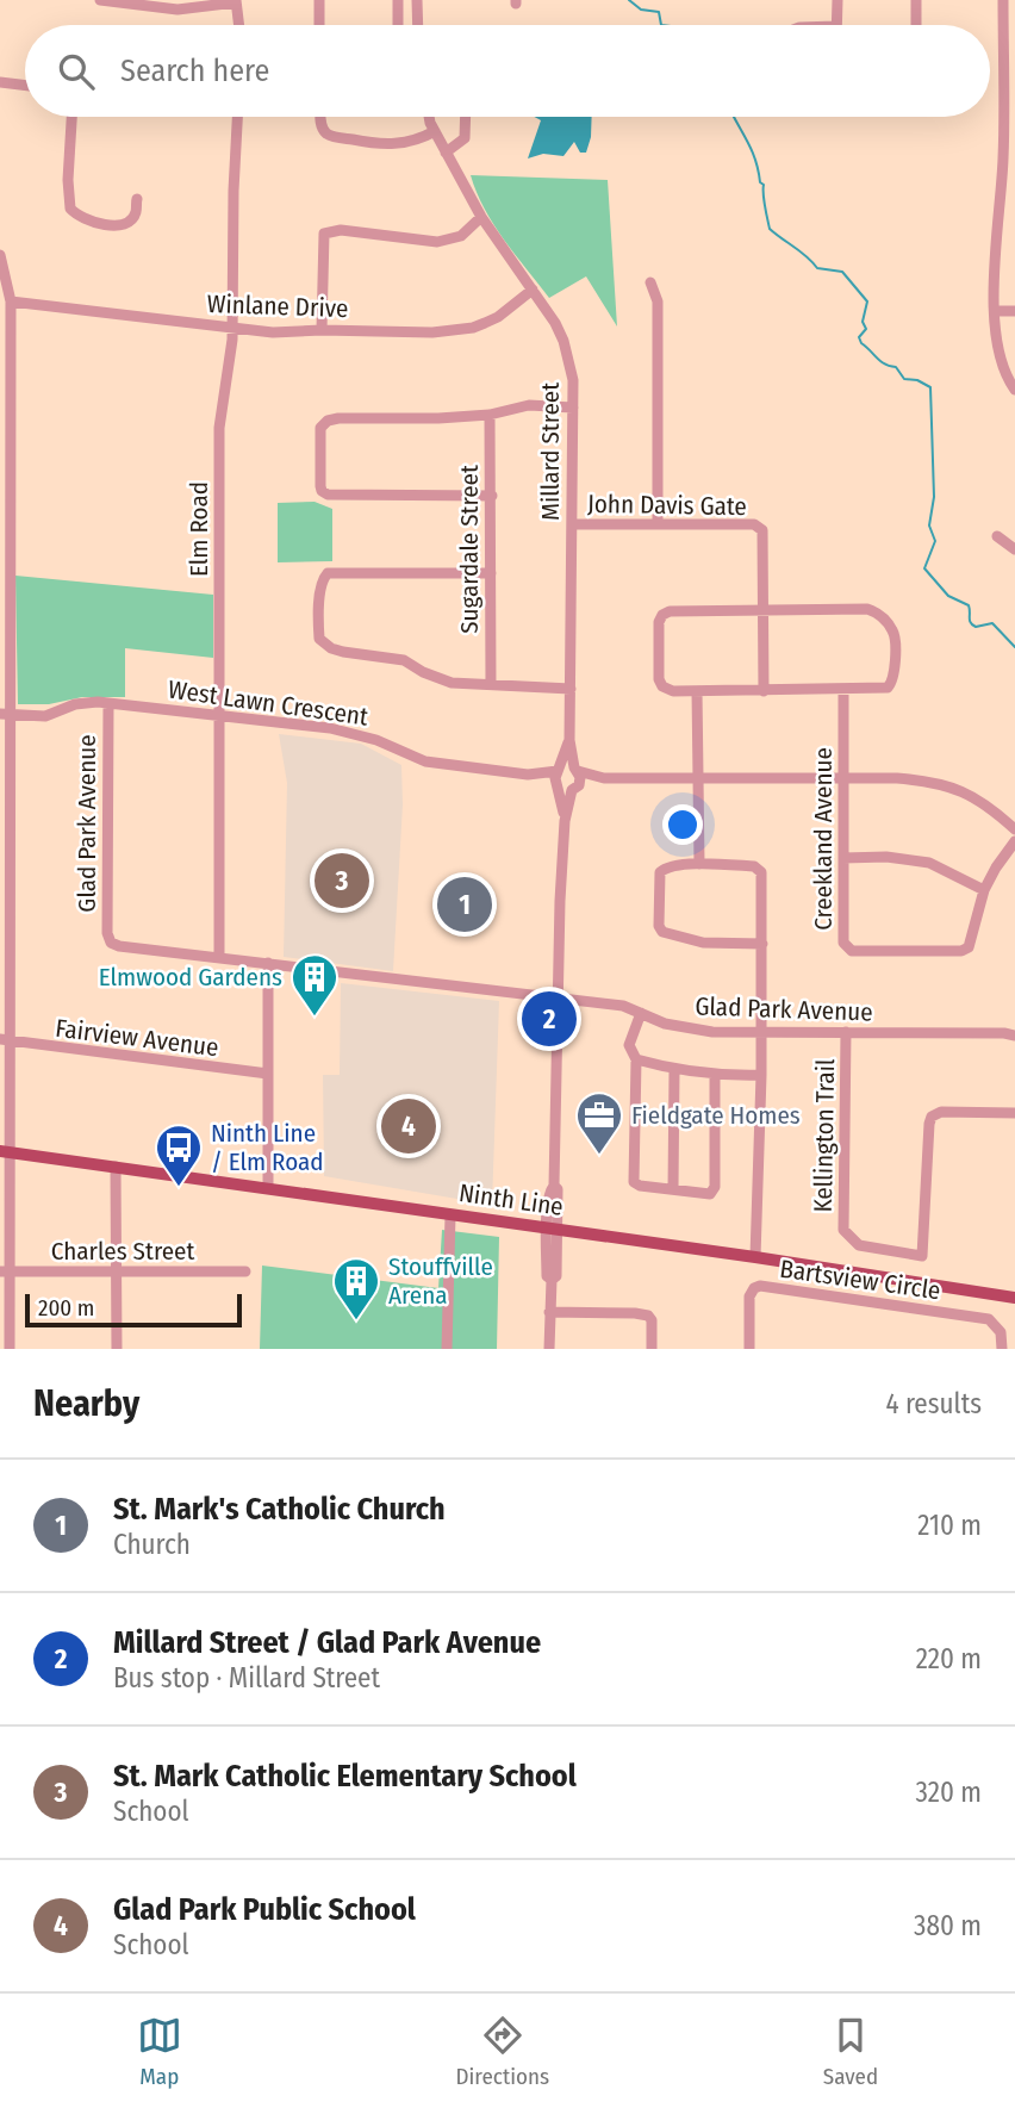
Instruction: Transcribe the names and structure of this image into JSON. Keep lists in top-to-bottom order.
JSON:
{
  "streets": {
    "main road": ["Ninth Line"],
    "street": [
      "Winlane Drive",
      "Millard Street",
      "John Davis Gate",
      "Elm Road",
      "Sugardale Street",
      "West Lawn Crescent",
      "Glad Park Avenue",
      "Creekland Avenue",
      "Fairview Avenue",
      "Kellington Trail",
      "Charles Street",
      "Bartsview Circle"
    ]
  },
  "crossings": [
    ["Winlane Drive", "Millard Street"],
    ["Winlane Drive", "Elm Road"],
    ["Millard Street", "John Davis Gate"],
    ["Millard Street", "West Lawn Crescent"],
    ["Elm Road", "West Lawn Crescent"],
    ["Elm Road", "Glad Park Avenue"],
    ["West Lawn Crescent", "Glad Park Avenue"],
    ["Glad Park Avenue", "Kellington Trail"]
  ],
  "places": {
    "building": ["Elmwood Gardens", "Stouffville Arena"],
    "office": ["Fieldgate Homes"],
    "bus stop": ["Ninth Line / Elm Road"]
  },
  "scale_bar": "200 m",
  "page": {
    "search": "Search here",
    "pins": [
      "3",
      "1",
      "2",
      "4"
    ],
    "scale": "200 m",
    "heading": ["Nearby", "4 results"],
    "list": [
      {
        "mark": "1",
        "name": "St. Mark's Catholic Church",
        "note": "Church",
        "value": "210 m"
      },
      {
        "mark": "2",
        "name": "Millard Street / Glad Park Avenue",
        "note": "Bus stop · Millard Street",
        "value": "220 m"
      },
      {
        "mark": "3",
        "name": "St. Mark Catholic Elementary School",
        "note": "School",
        "value": "320 m"
      },
      {
        "mark": "4",
        "name": "Glad Park Public School",
        "note": "School",
        "value": "380 m"
      }
    ],
    "nav": ["Map", "Directions", "Saved"]
  }
}
